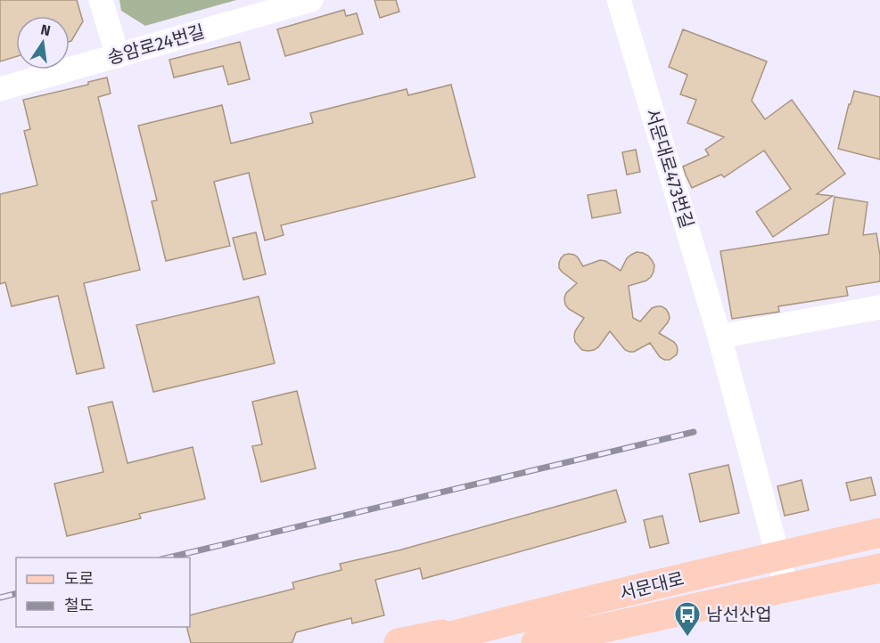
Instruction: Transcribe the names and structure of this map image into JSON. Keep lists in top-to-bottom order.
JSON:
{
  "streets": {
    "main road": ["서문대로"],
    "street": ["송암로24번길", "서문대로473번길"]
  },
  "crossings": [
    ["서문대로473번길", "서문대로"]
  ],
  "places": {
    "bus stop": ["남선산업"]
  },
  "legend": ["도로", "철도"],
  "north": "top"
}
